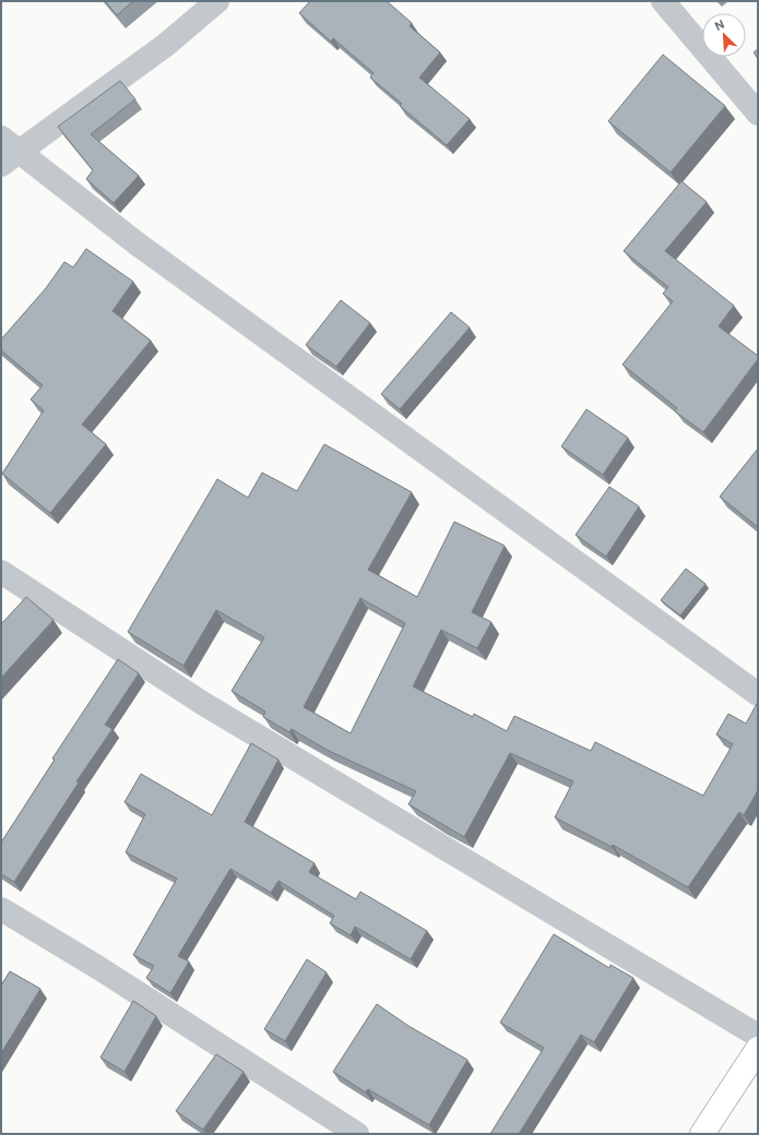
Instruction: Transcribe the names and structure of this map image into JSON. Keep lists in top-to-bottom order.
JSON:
{
  "north": "top left"
}
